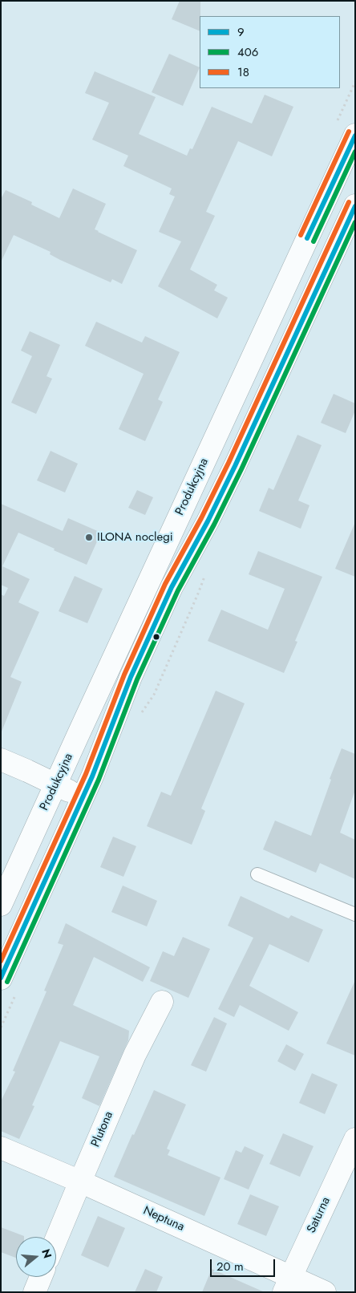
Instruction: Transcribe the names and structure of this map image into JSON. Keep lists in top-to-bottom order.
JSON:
{
  "streets": {
    "main road": [
      "Produkcyjna",
      "Plutona",
      "Saturna",
      "Neptuna"
    ]
  },
  "crossings": [
    ["Plutona", "Neptuna"],
    ["Saturna", "Neptuna"]
  ],
  "places": ["ILONA noclegi"],
  "lines": ["transit line 18", "transit line 9", "transit line 406"],
  "legend": ["9", "406", "18"],
  "scale_bar": "20 m",
  "north": "right"
}
